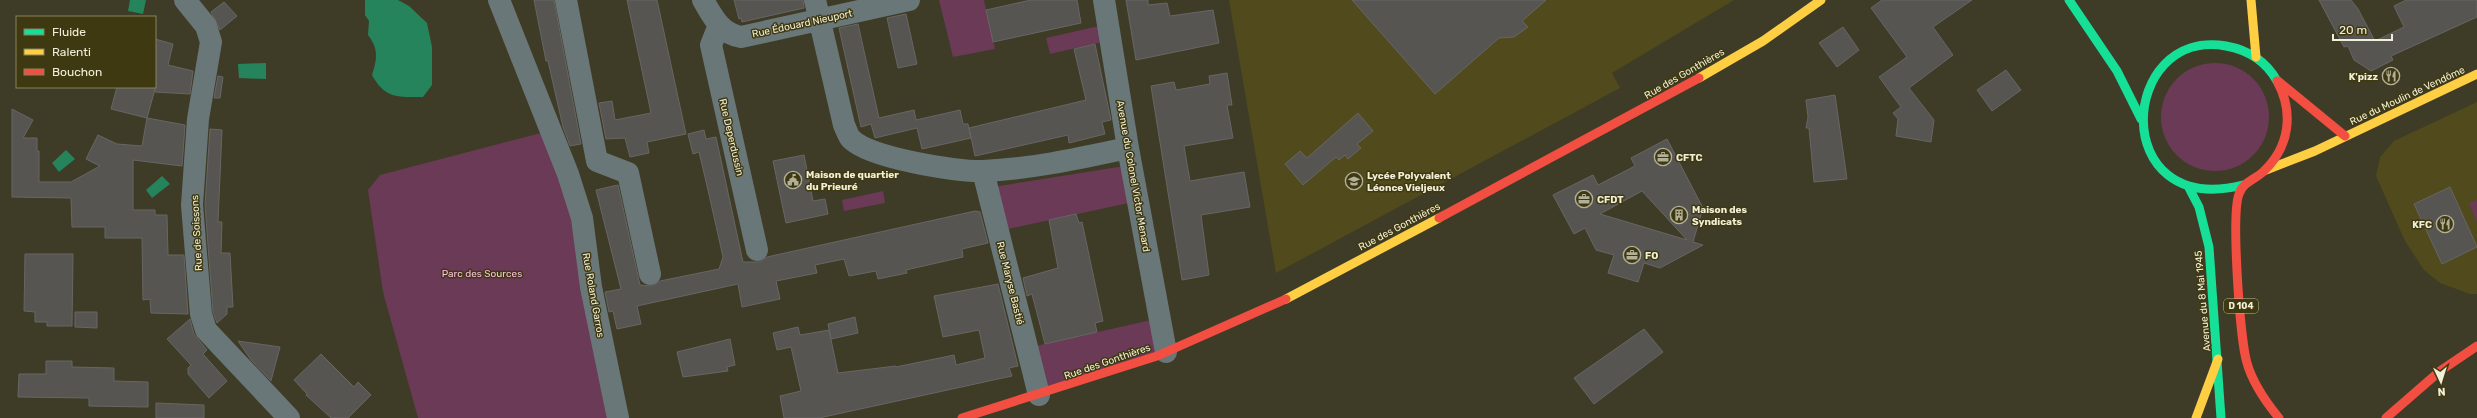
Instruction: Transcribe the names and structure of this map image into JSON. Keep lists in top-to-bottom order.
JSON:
{
  "streets": {
    "main road": [
      "Rue des Gonthières",
      "Rue du Moulin de Vendôme",
      "Avenue du 8 Mai 1945",
      "D 104"
    ],
    "street": [
      "Rue Édouard Nieuport",
      "Rue Deperdussin",
      "Avenue du Colonel Victor Menard",
      "Rue de Soissons",
      "Rue Maryse Bastié",
      "Rue Roland Garros"
    ]
  },
  "crossings": [
    ["Rue Édouard Nieuport", "Rue Deperdussin"],
    ["Rue des Gonthières", "Avenue du Colonel Victor Menard"],
    ["Rue des Gonthières", "Rue Maryse Bastié"]
  ],
  "parks": ["Parc des Sources"],
  "places": {
    "restaurant": ["K'pizz", "KFC"],
    "office": ["CFTC", "CFDT", "FO"],
    "public building": ["Maison de quartier du Prieuré"],
    "school or university": ["Lycée Polyvalent Léonce Vieljeux"],
    "building": ["Maison des Syndicats"]
  },
  "legend": ["Fluide", "Ralenti", "Bouchon"],
  "scale_bar": "20 m",
  "north": "bottom"
}
